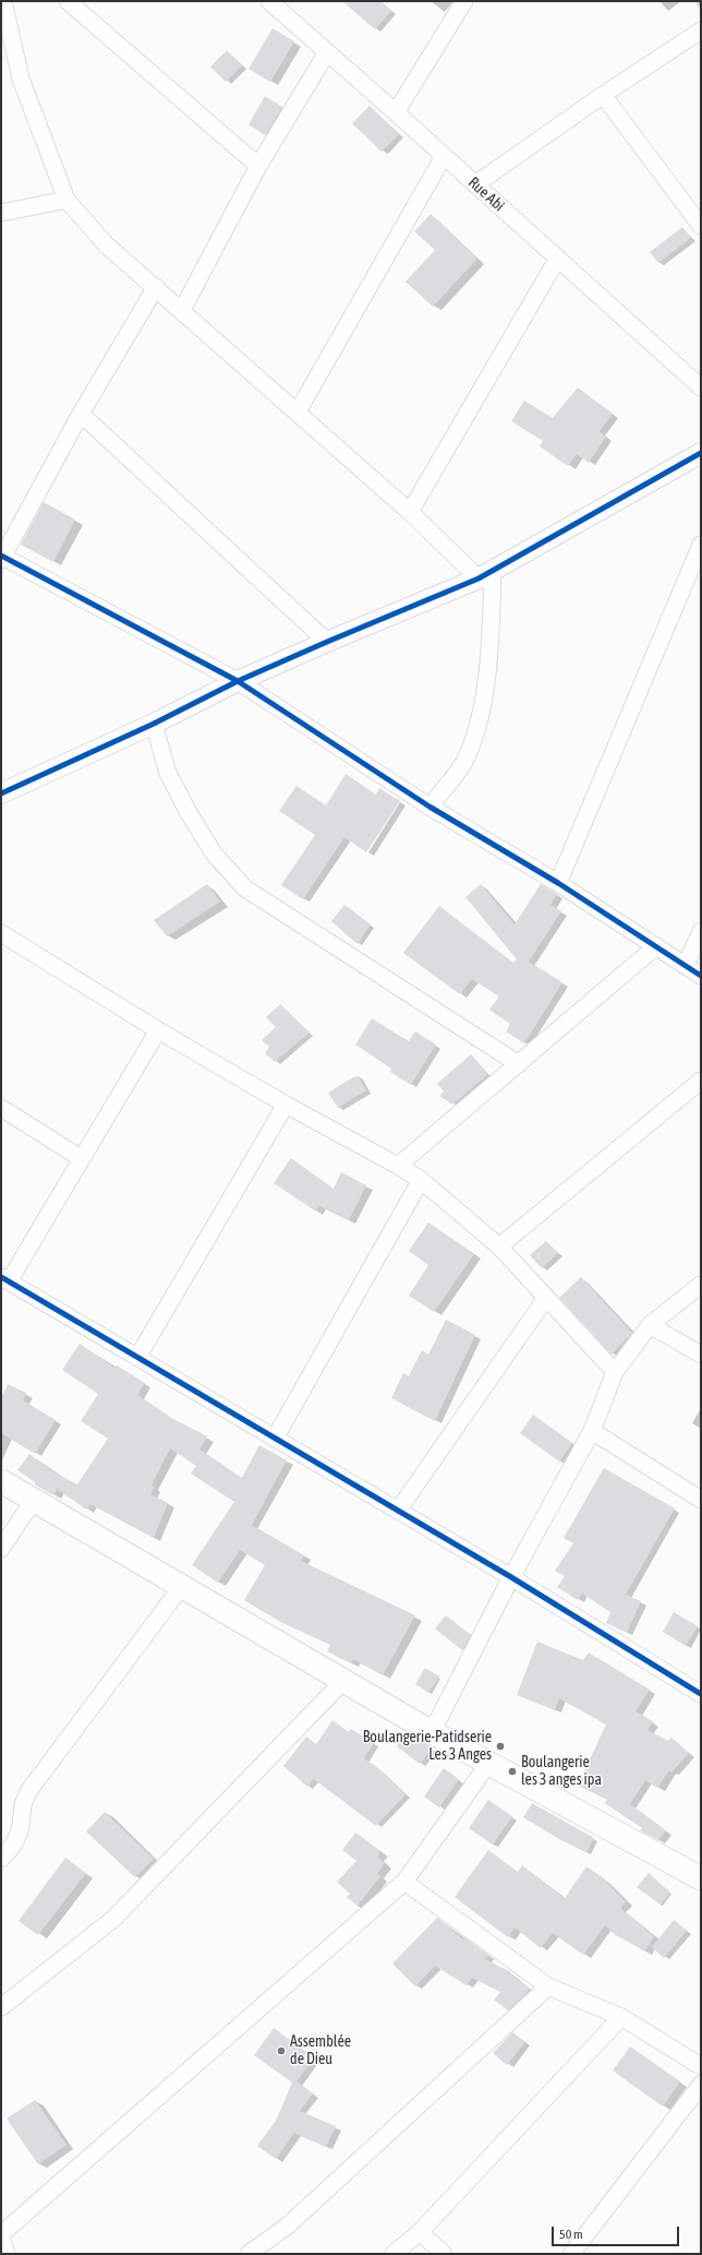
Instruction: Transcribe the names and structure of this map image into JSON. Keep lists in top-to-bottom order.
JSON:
{
  "streets": {
    "street": ["Rue Abi"]
  },
  "places": ["Boulangerie-Patidserie Les 3 Anges", "Boulangerie les 3 anges ipa", "Assemblée de Dieu"],
  "scale_bar": "50 m"
}
